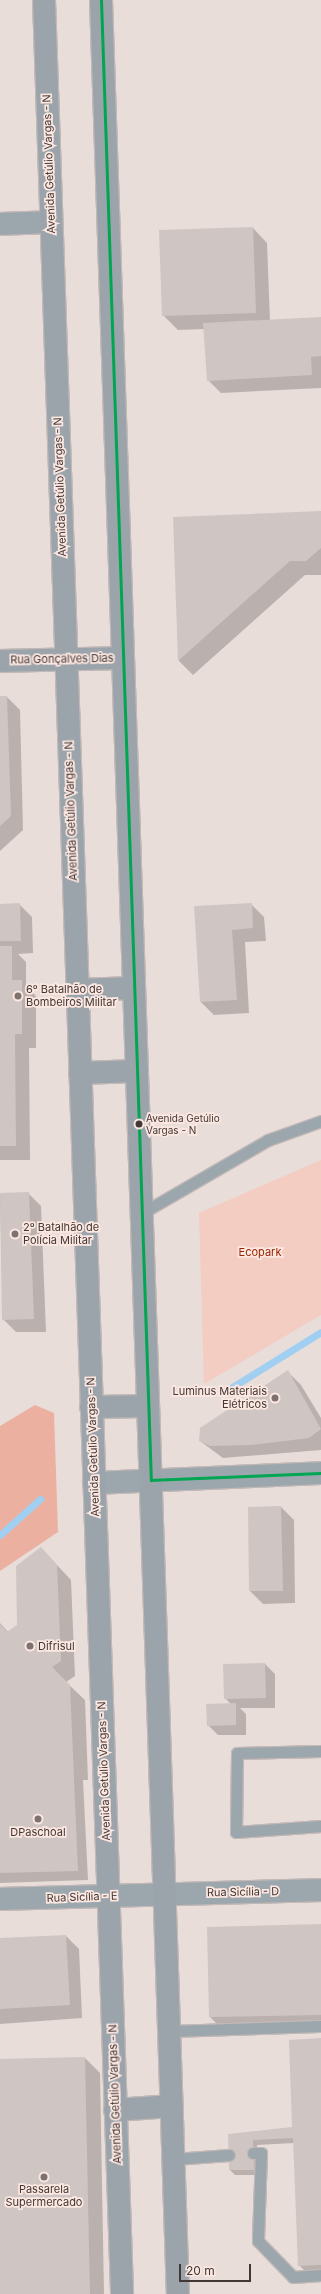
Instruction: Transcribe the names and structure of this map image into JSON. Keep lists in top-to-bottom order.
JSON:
{
  "streets": {
    "street": [
      "Avenida Getúlio Vargas - N",
      "Rua Gonçalves Dias",
      "Rua Sicília - D",
      "Rua Sicília - E"
    ]
  },
  "crossings": [
    ["Avenida Getúlio Vargas - N", "Rua Gonçalves Dias"],
    ["Avenida Getúlio Vargas - N", "Rua Sicília - E"],
    ["Rua Sicília - D", "Rua Sicília - E"]
  ],
  "parks": ["Ecopark"],
  "places": [
    "6º Batalhão de Bombeiros Militar",
    "Avenida Getúlio Vargas - N",
    "2º Batalhão de Polícia Militar",
    "Luminus Materiais Elétricos",
    "Difrisul",
    "DPaschoal",
    "Passarela Supermercado"
  ],
  "scale_bar": "20 m"
}
